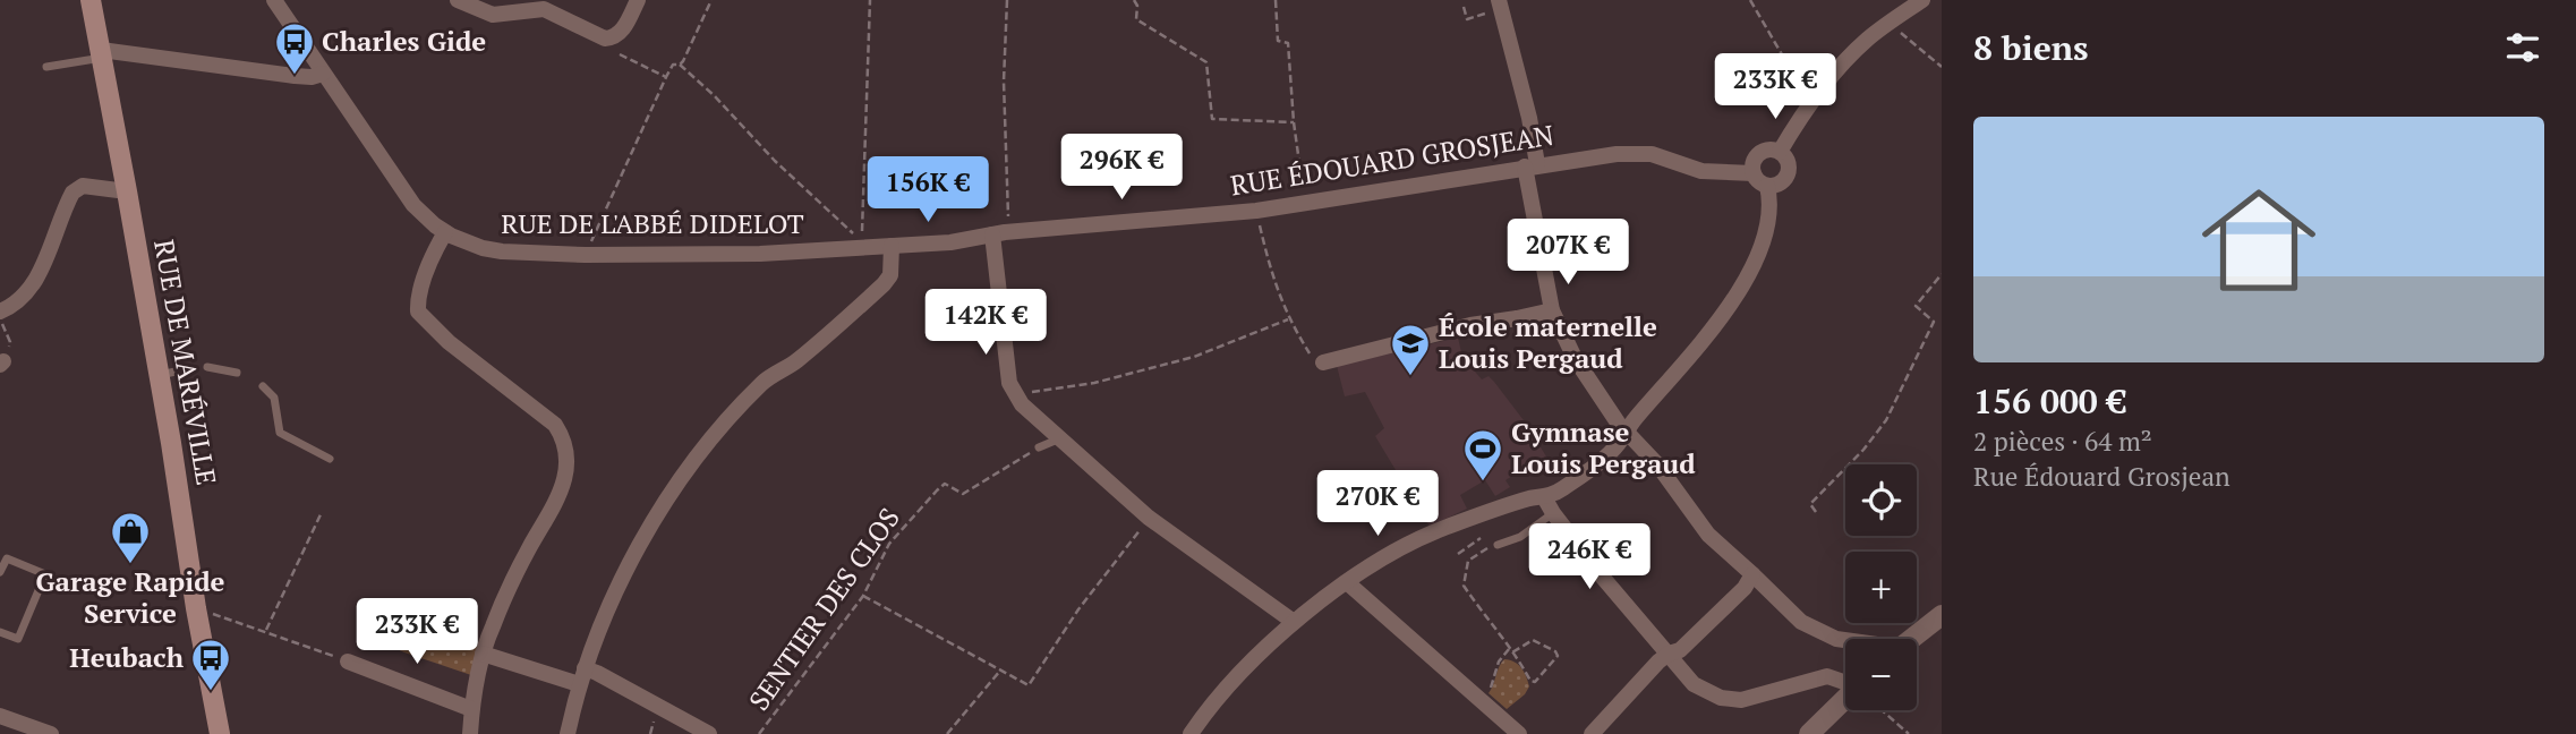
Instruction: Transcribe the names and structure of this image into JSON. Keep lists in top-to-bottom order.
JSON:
{
  "streets": {
    "main road": ["RUE DE MARÉVILLE"],
    "street": ["RUE ÉDOUARD GROSJEAN", "RUE DE L'ABBÉ DIDELOT"],
    "path": ["SENTIER DES CLOS"]
  },
  "crossings": [
    ["RUE ÉDOUARD GROSJEAN", "RUE DE L'ABBÉ DIDELOT"]
  ],
  "places": {
    "bus stop": ["Charles Gide", "Heubach"],
    "school or university": ["École maternelle Louis Pergaud"],
    "sports": ["Gymnase Louis Pergaud"],
    "shop": ["Garage Rapide Service"]
  },
  "page": {
    "heading": "8 biens",
    "price": [
      "233K €",
      "296K €",
      "156K €",
      "207K €",
      "142K €",
      "270K €",
      "246K €",
      "233K €"
    ],
    "list": [
      {
        "name": "156 000 €",
        "note": "2 pièces · 64 m² · Rue Édouard Grosjean"
      }
    ],
    "map_buttons": ["+", "−"]
  }
}
